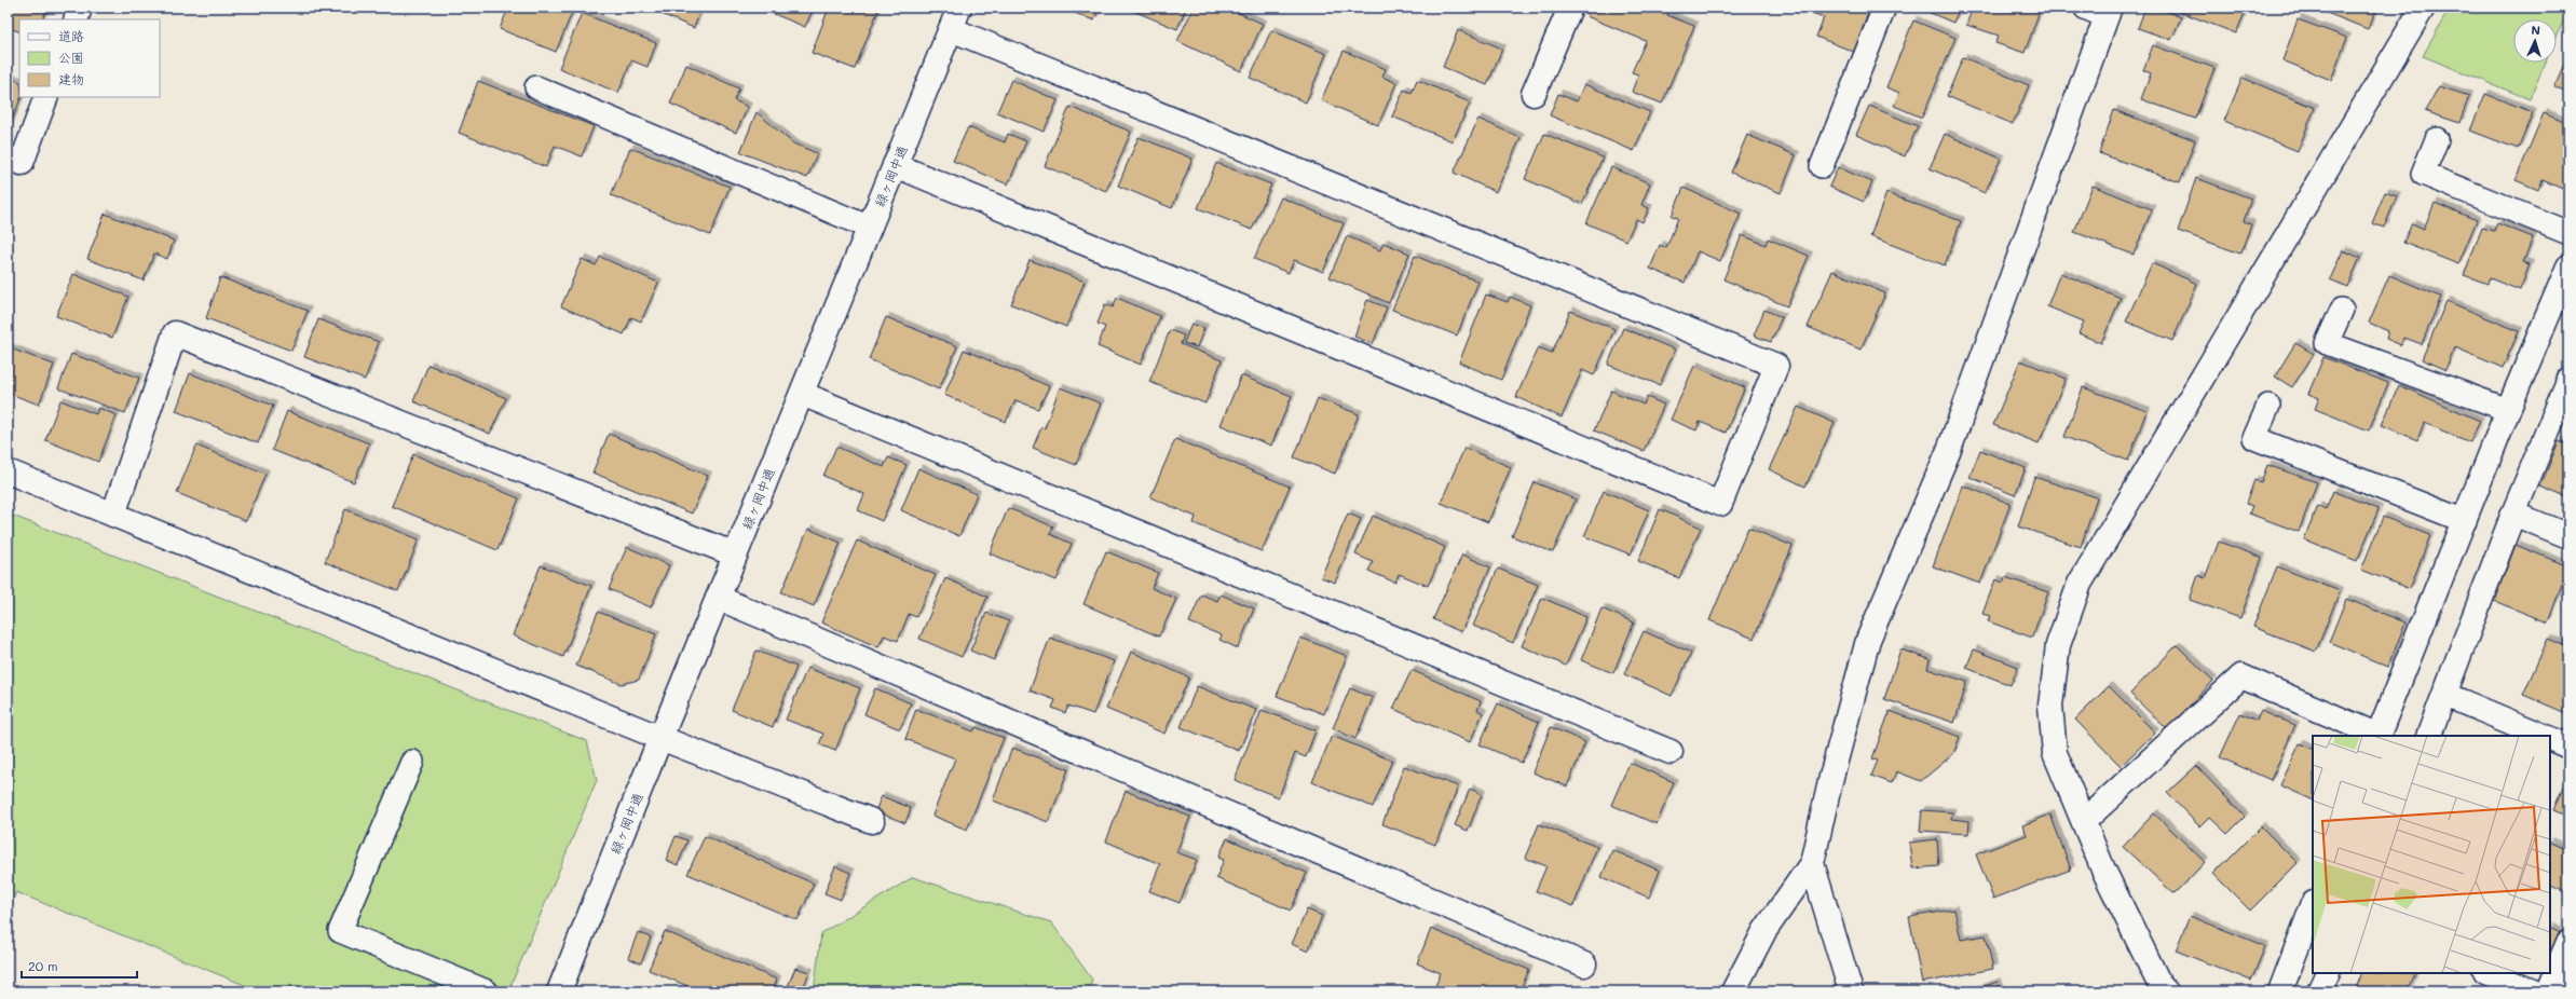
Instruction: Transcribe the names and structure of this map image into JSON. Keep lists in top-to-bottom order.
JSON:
{
  "streets": {
    "street": ["緑ヶ岡中通"]
  },
  "legend": ["道路", "公園", "建物"],
  "scale_bar": "20 m",
  "north": "top"
}
